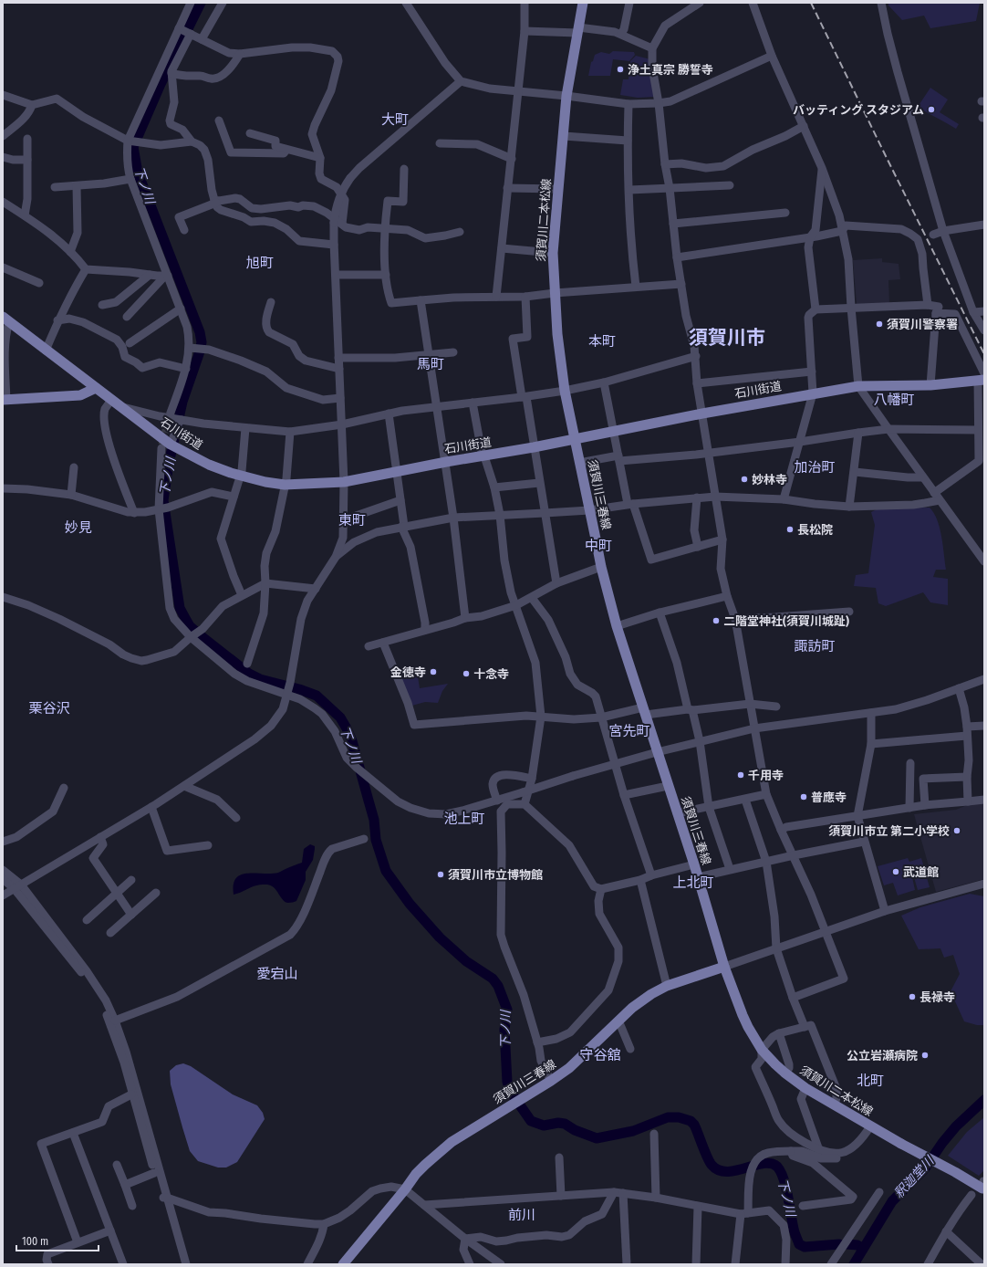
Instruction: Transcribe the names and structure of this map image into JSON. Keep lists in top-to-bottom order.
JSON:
{
  "streets": {
    "main road": ["須賀川二本松線", "石川街道", "須賀川三春線"]
  },
  "crossings": [
    ["須賀川二本松線", "石川街道"],
    ["須賀川二本松線", "須賀川三春線"],
    ["石川街道", "須賀川三春線"]
  ],
  "districts": [
    "大町",
    "旭町",
    "須賀川市",
    "本町",
    "馬町",
    "八幡町",
    "加治町",
    "東町",
    "妙見",
    "中町",
    "諏訪町",
    "栗谷沢",
    "宮先町",
    "池上町",
    "上北町",
    "愛宕山",
    "守谷舘",
    "北町",
    "前川"
  ],
  "water": ["下ノ川", "釈迦堂川"],
  "places": [
    "浄土真宗 勝誓寺",
    "バッティング スタジアム",
    "須賀川警察署",
    "妙林寺",
    "長松院",
    "二階堂神社(須賀川城趾)",
    "金徳寺",
    "十念寺",
    "千用寺",
    "普應寺",
    "須賀川市立 第二小学校",
    "武道館",
    "須賀川市立博物館",
    "長禄寺",
    "公立岩瀬病院"
  ],
  "scale_bar": "100 m"
}
